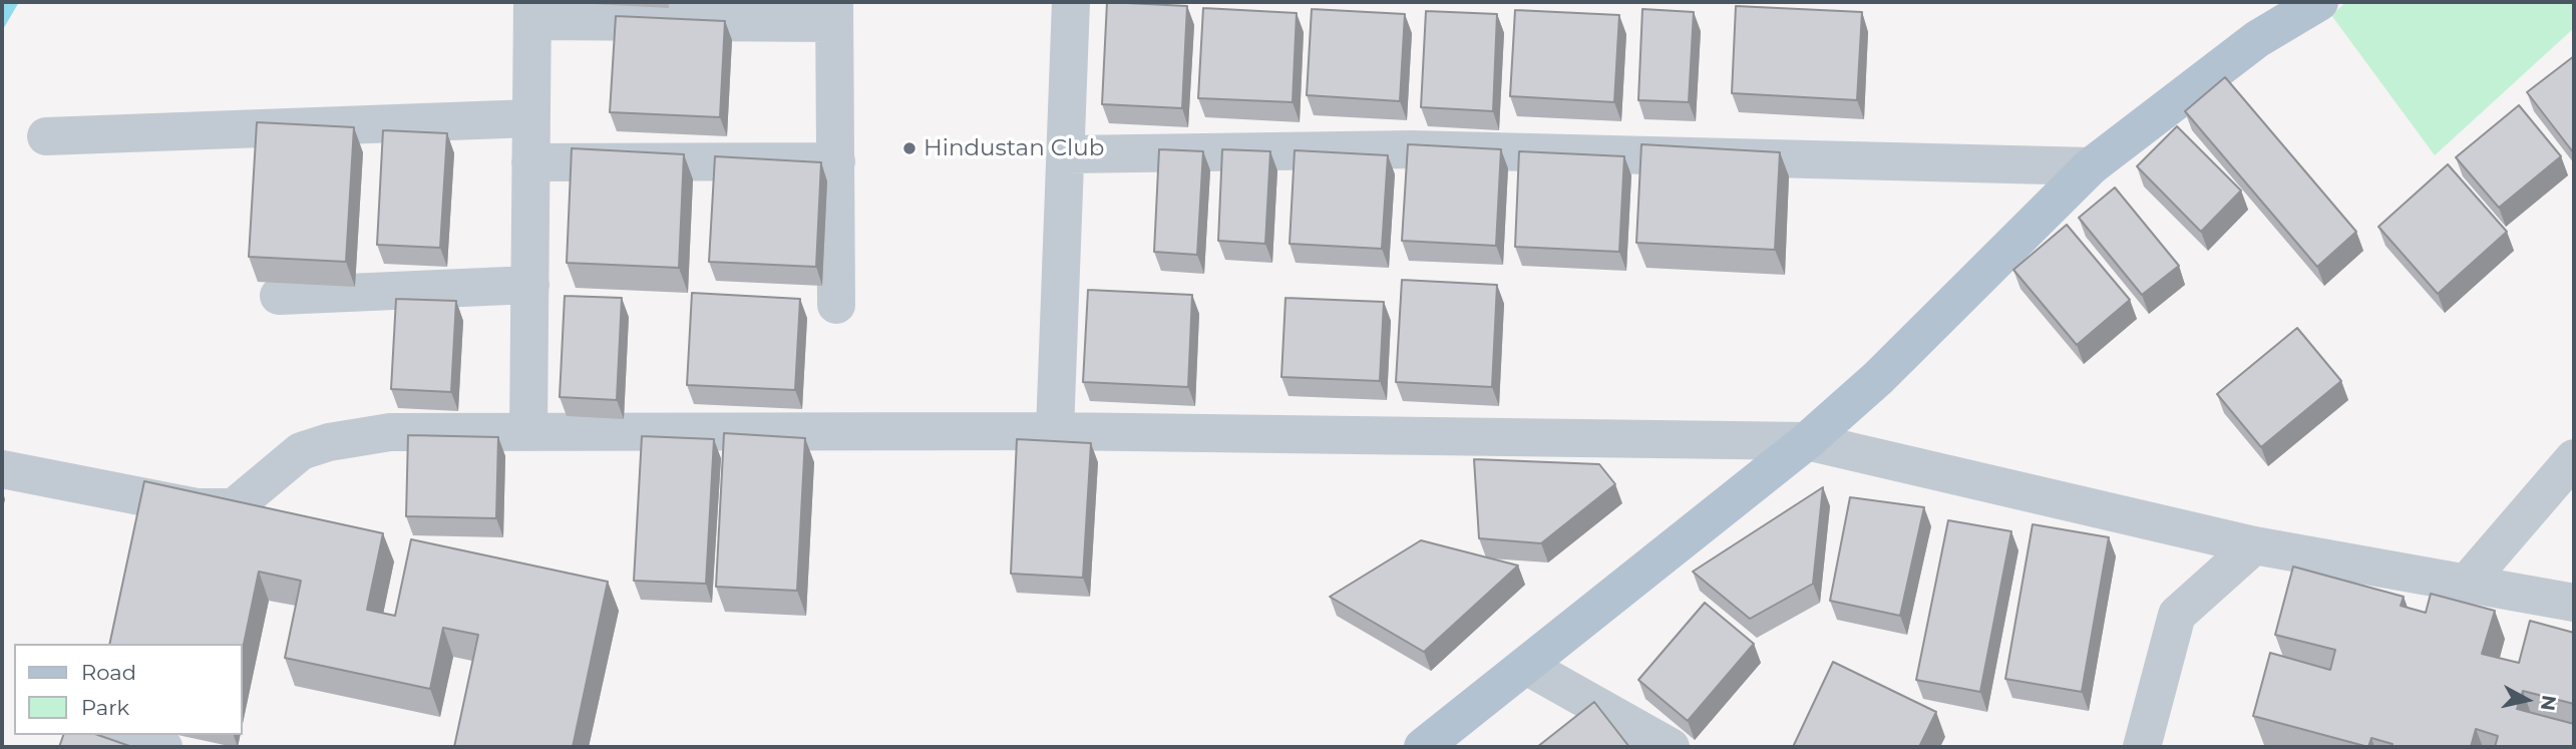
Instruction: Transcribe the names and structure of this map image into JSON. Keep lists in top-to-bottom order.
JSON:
{
  "places": ["Hindustan Club"],
  "legend": ["Road", "Park"],
  "north": "right"
}
